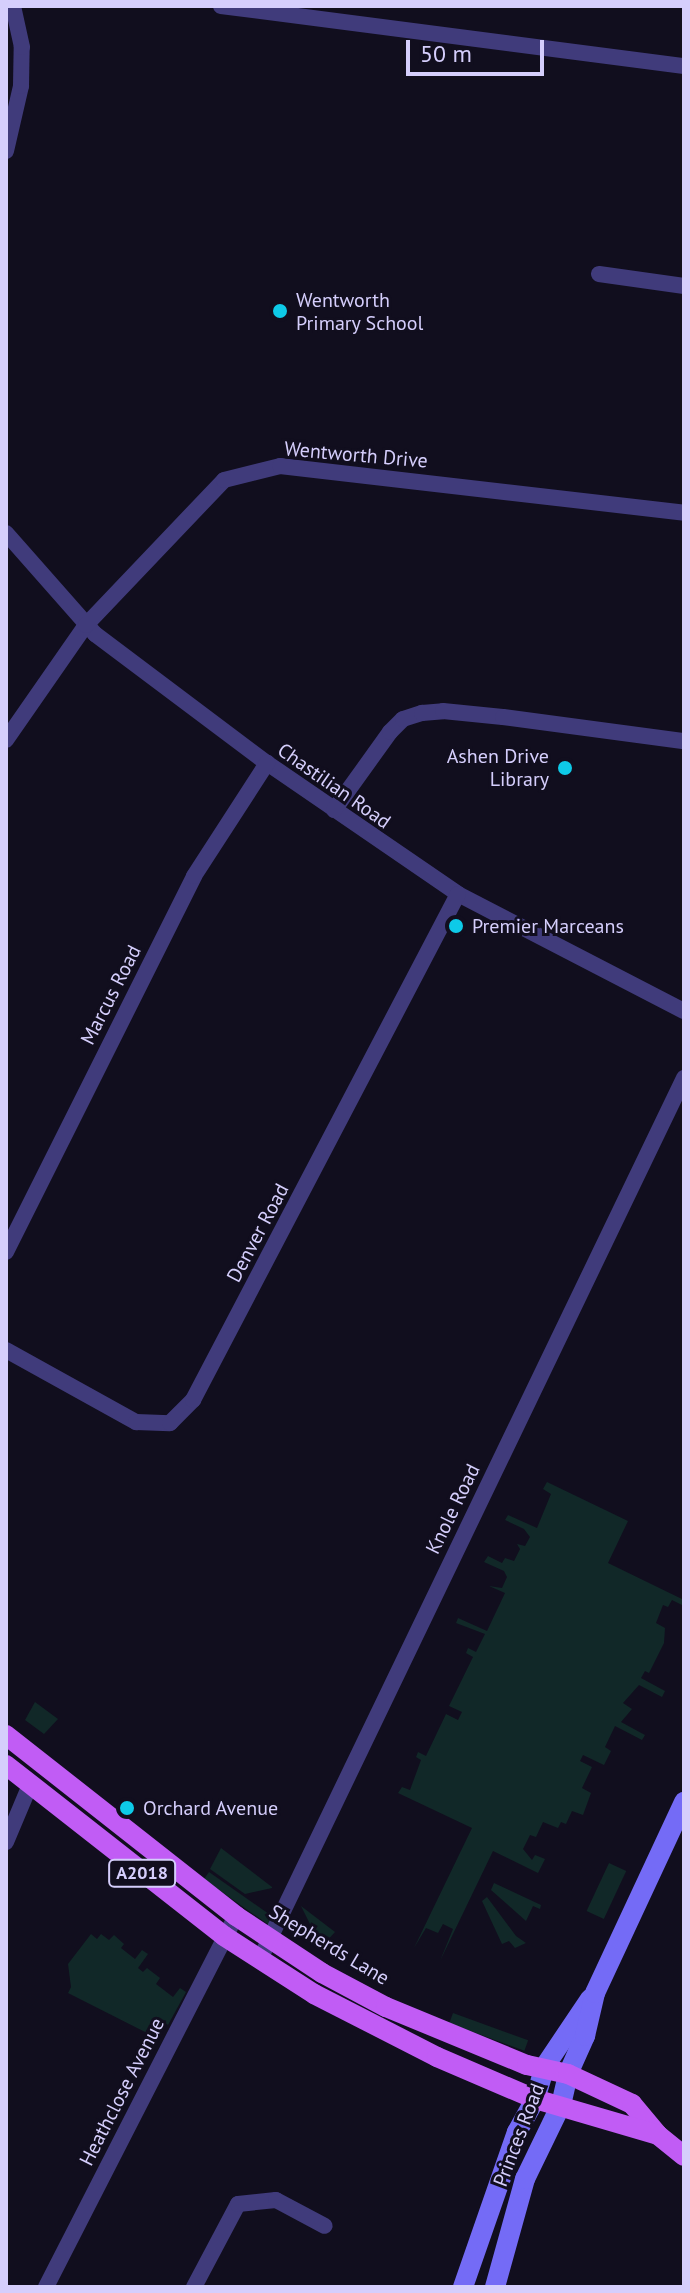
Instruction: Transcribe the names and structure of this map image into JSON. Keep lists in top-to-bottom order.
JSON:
{
  "streets": {
    "main road": ["A2018", "Shepherds Lane", "Princes Road"],
    "street": [
      "Wentworth Drive",
      "Chastilian Road",
      "Marcus Road",
      "Denver Road",
      "Knole Road",
      "Heathclose Avenue"
    ]
  },
  "crossings": [
    ["Wentworth Drive", "Chastilian Road"],
    ["Chastilian Road", "Marcus Road"],
    ["Chastilian Road", "Denver Road"],
    ["Knole Road", "Shepherds Lane"],
    ["Shepherds Lane", "Heathclose Avenue"],
    ["Shepherds Lane", "Princes Road"]
  ],
  "places": [
    "Wentworth Primary School",
    "Ashen Drive Library",
    "Premier Marceans",
    "Orchard Avenue"
  ],
  "scale_bar": "50 m"
}
